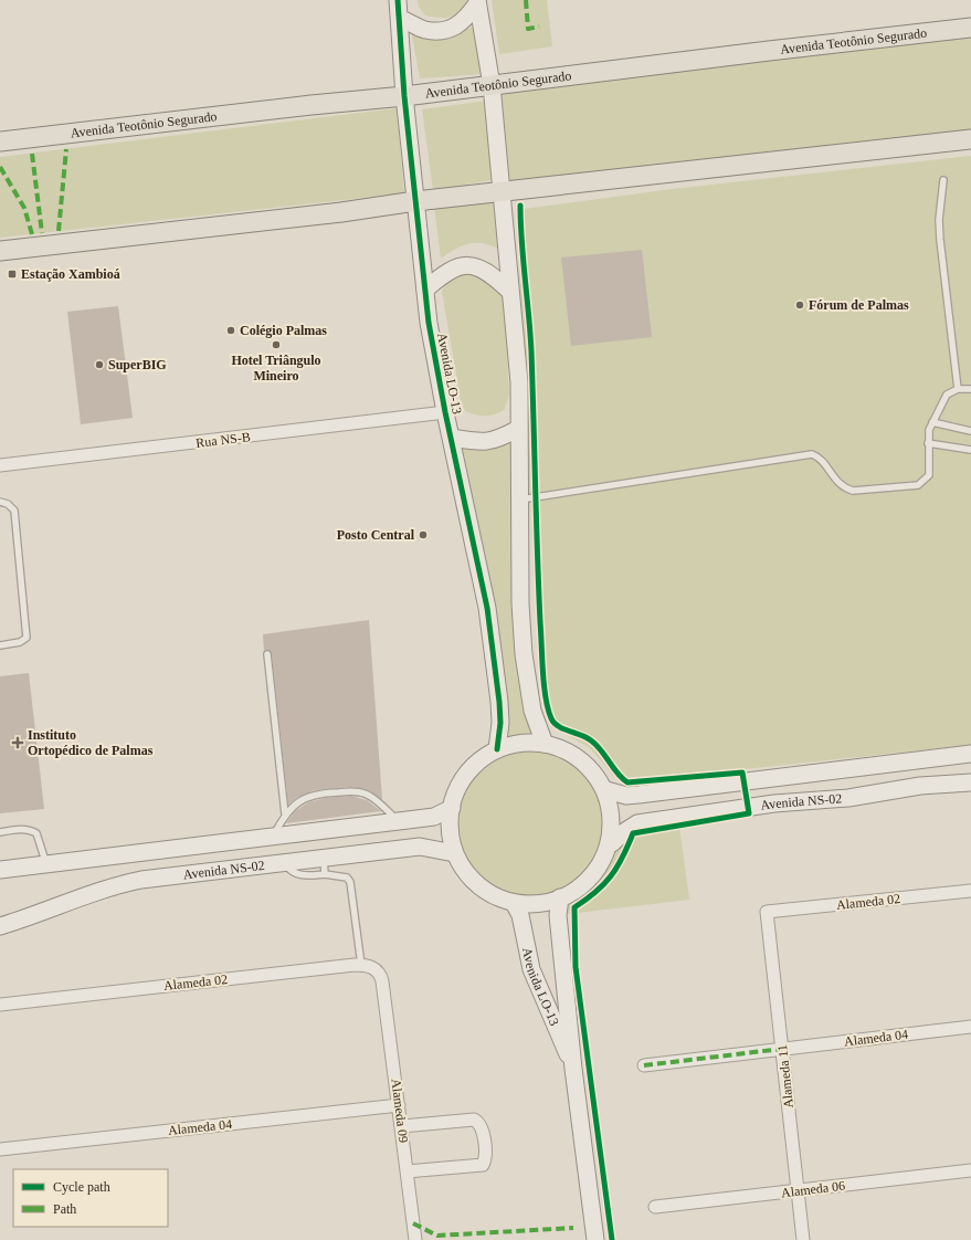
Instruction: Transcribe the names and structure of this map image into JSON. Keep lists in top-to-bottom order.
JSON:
{
  "streets": {
    "main road": ["Avenida Teotônio Segurado"],
    "street": [
      "Avenida LO-13",
      "Rua NS-B",
      "Avenida NS-02",
      "Alameda 02",
      "Alameda 04",
      "Alameda 11",
      "Alameda 09",
      "Alameda 06"
    ]
  },
  "crossings": [
    ["Avenida Teotônio Segurado", "Avenida LO-13"],
    ["Avenida LO-13", "Rua NS-B"],
    ["Avenida LO-13", "Avenida NS-02"],
    ["Alameda 02", "Alameda 11"],
    ["Alameda 02", "Alameda 09"],
    ["Alameda 04", "Alameda 11"],
    ["Alameda 04", "Alameda 09"],
    ["Alameda 11", "Alameda 06"]
  ],
  "places": {
    "transit": ["Estação Xambioá"],
    "other": [
      "Fórum de Palmas",
      "Colégio Palmas",
      "Hotel Triângulo Mineiro",
      "SuperBIG",
      "Posto Central"
    ],
    "health": ["Instituto Ortopédico de Palmas"]
  },
  "legend": ["Cycle path", "Path"]
}
